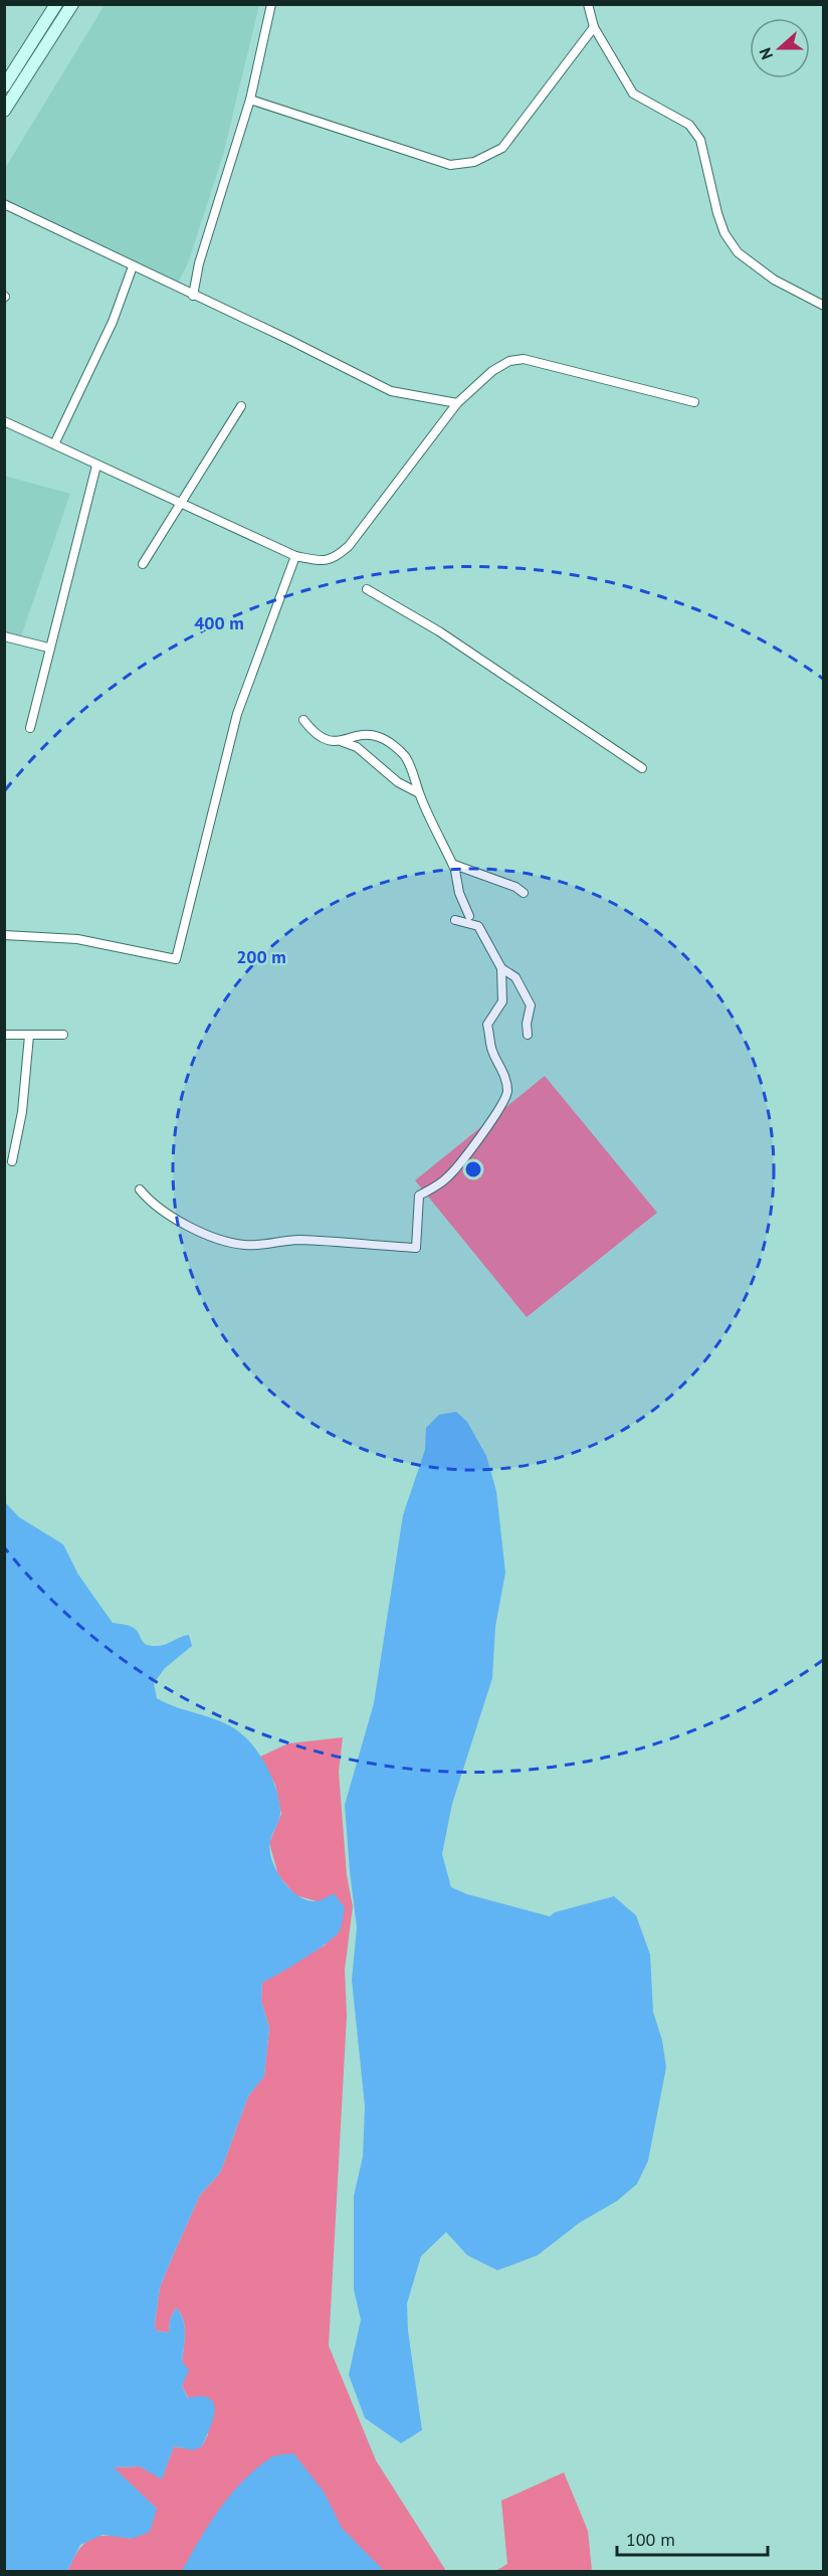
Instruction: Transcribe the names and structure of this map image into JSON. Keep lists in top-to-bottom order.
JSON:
{
  "scale_bar": "100 m",
  "north": "left",
  "rings": ["400 m", "200 m"]
}
